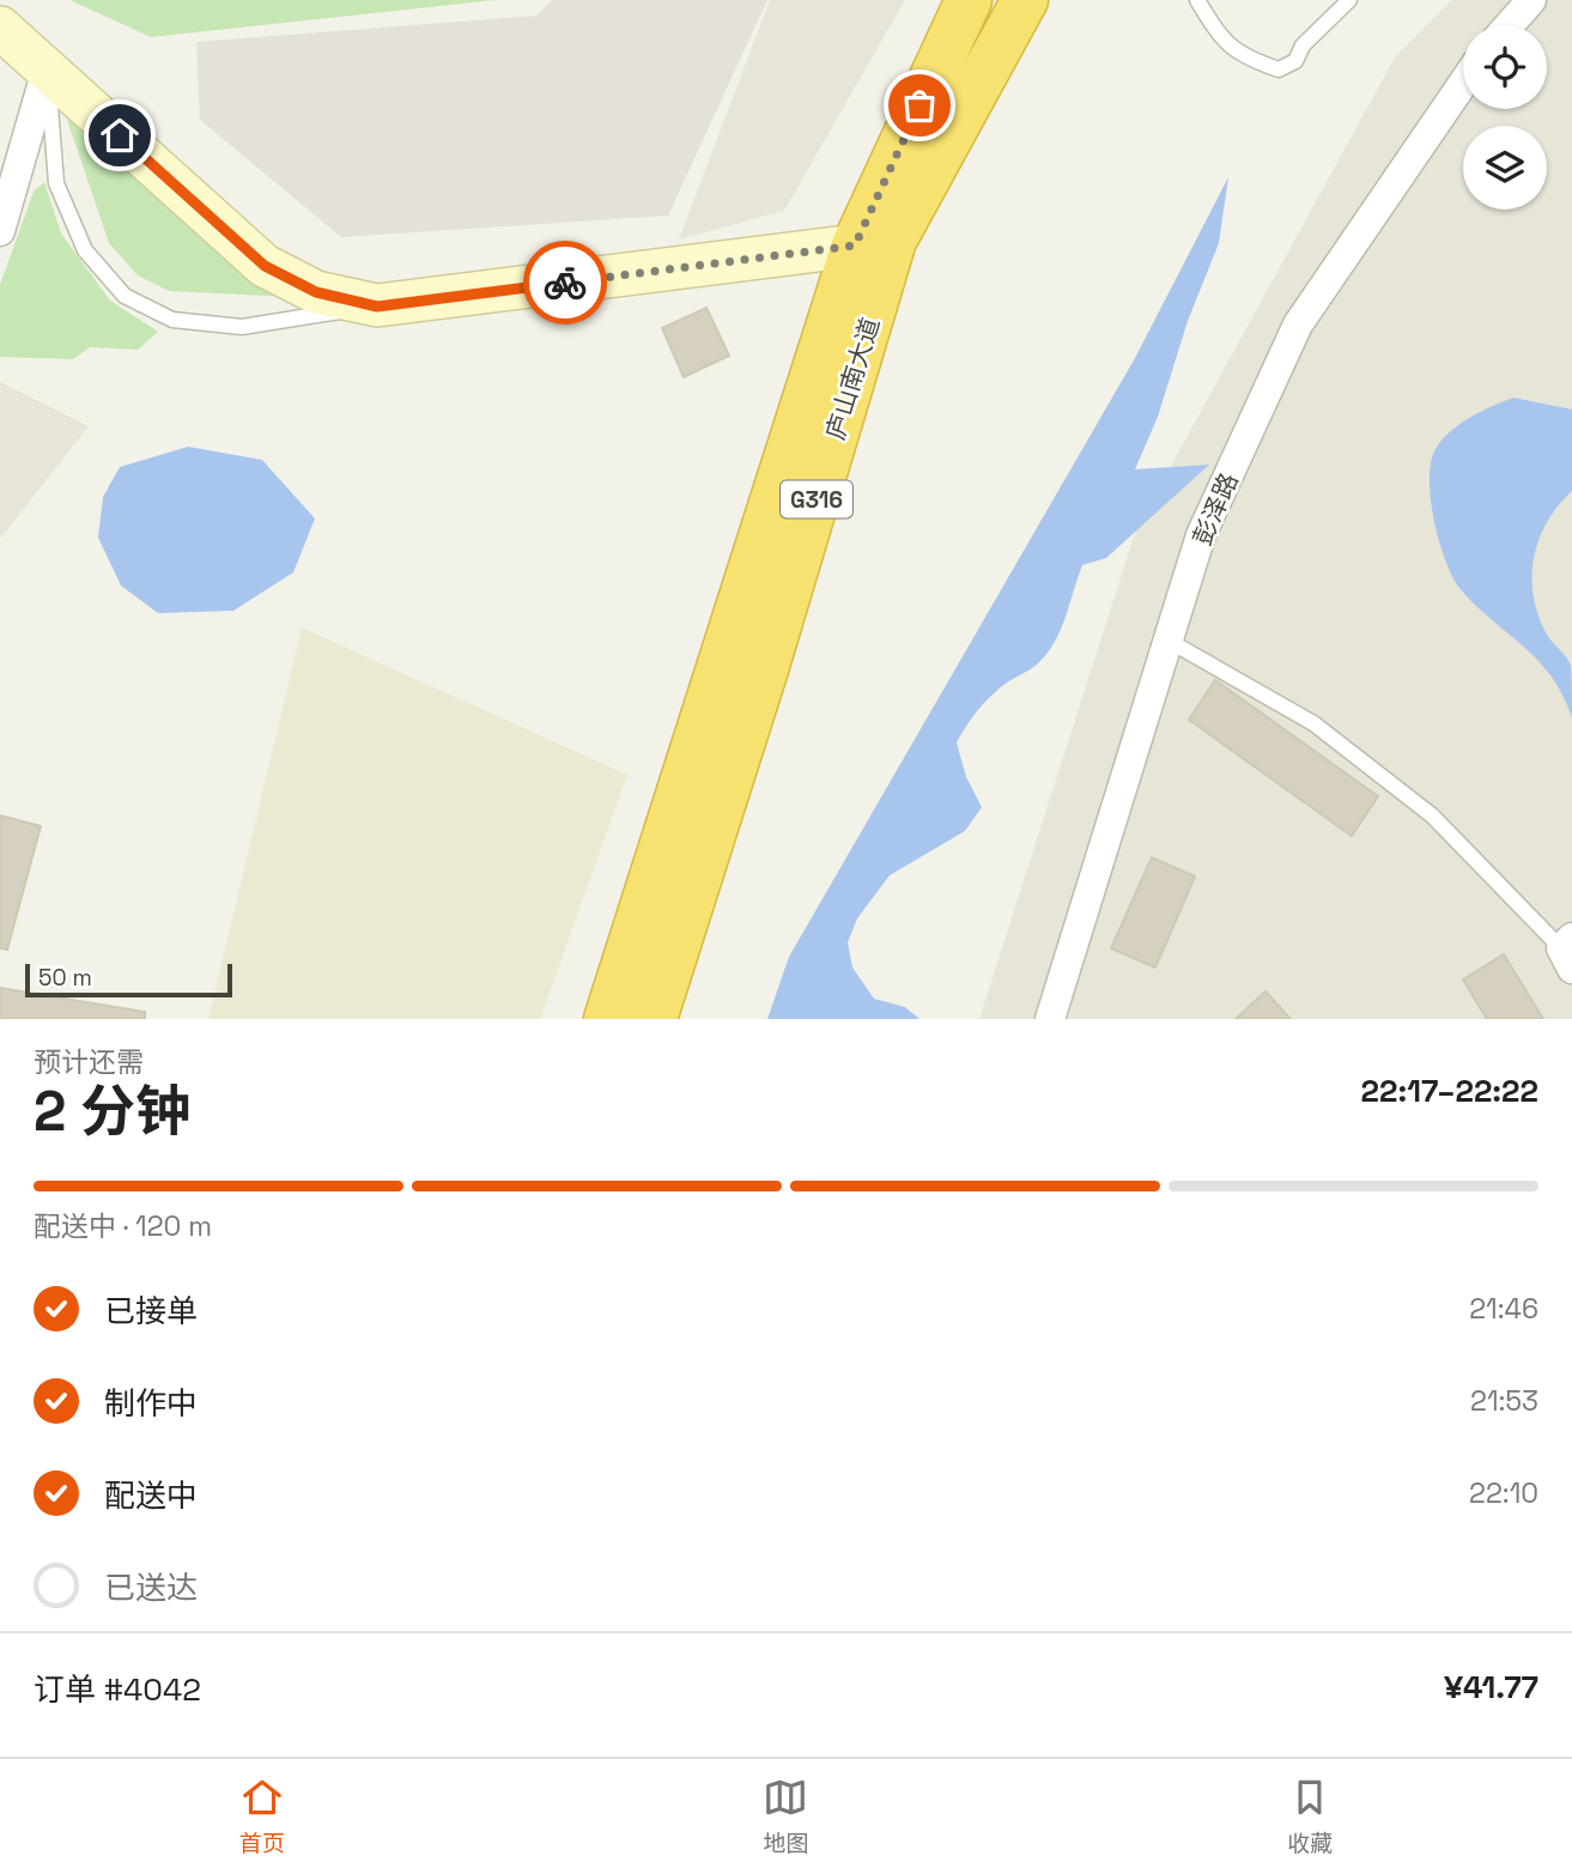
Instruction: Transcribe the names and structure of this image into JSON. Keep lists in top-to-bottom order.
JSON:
{
  "streets": {
    "highway": ["庐山南大道", "G316"],
    "street": ["彭泽路"]
  },
  "scale_bar": "50 m",
  "page": {
    "scale": "50 m",
    "heading": ["2 分钟", "预计还需", "22:17–22:22"],
    "panel": ["订单 #4042", "¥41.77"],
    "bar": "配送中 · 120 m",
    "list": [
      ["已接单", "21:46"],
      ["制作中", "21:53"],
      ["配送中", "22:10"],
      "已送达"
    ],
    "tabs": ["首页", "地图", "收藏"]
  }
}
